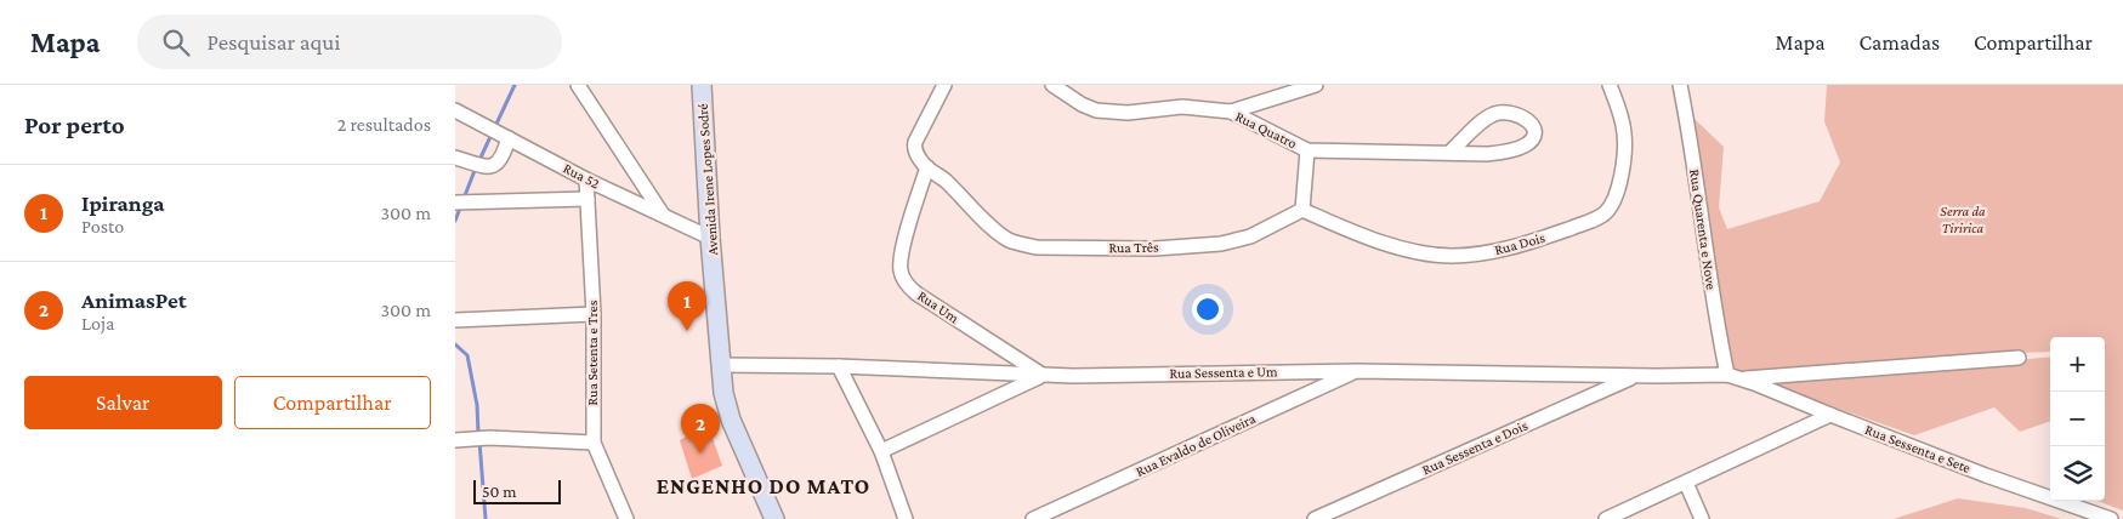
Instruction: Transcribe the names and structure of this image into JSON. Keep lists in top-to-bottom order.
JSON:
{
  "streets": {
    "main road": ["Avenida Irene Lopes Sodré"],
    "street": [
      "Rua Quatro",
      "Rua 52",
      "Rua Quarenta e Nove",
      "Rua Dois",
      "Rua Três",
      "Rua Um",
      "Rua Setenta e Tres",
      "Rua Sessenta e Um",
      "Rua Evaldo de Oliveira",
      "Rua Sessenta e Dois",
      "Rua Sessenta e Sete"
    ]
  },
  "crossings": [
    ["Rua 52", "Avenida Irene Lopes Sodré"],
    ["Rua 52", "Rua Setenta e Tres"],
    ["Avenida Irene Lopes Sodré", "Rua Sessenta e Um"],
    ["Rua Quarenta e Nove", "Rua Sessenta e Um"],
    ["Rua Quarenta e Nove", "Rua Sessenta e Sete"],
    ["Rua Dois", "Rua Três"],
    ["Rua Três", "Rua Um"],
    ["Rua Um", "Rua Sessenta e Um"],
    ["Rua Sessenta e Um", "Rua Evaldo de Oliveira"],
    ["Rua Sessenta e Um", "Rua Sessenta e Dois"],
    ["Rua Sessenta e Um", "Rua Sessenta e Sete"]
  ],
  "districts": ["ENGENHO DO MATO"],
  "parks": ["Serra da Tiririca"],
  "scale_bar": "50 m",
  "page": {
    "header": "Mapa",
    "search": "Pesquisar aqui",
    "nav": ["Mapa", "Camadas", "Compartilhar"],
    "heading": ["Por perto", "2 resultados"],
    "list": [
      {
        "mark": "1",
        "name": "Ipiranga",
        "note": "Posto",
        "value": "300 m"
      },
      {
        "mark": "2",
        "name": "AnimasPet",
        "note": "Loja",
        "value": "300 m"
      }
    ],
    "pins": ["1", "2"],
    "map_buttons": ["+", "−"],
    "buttons": ["Salvar", "Compartilhar"],
    "scale": "50 m"
  }
}
